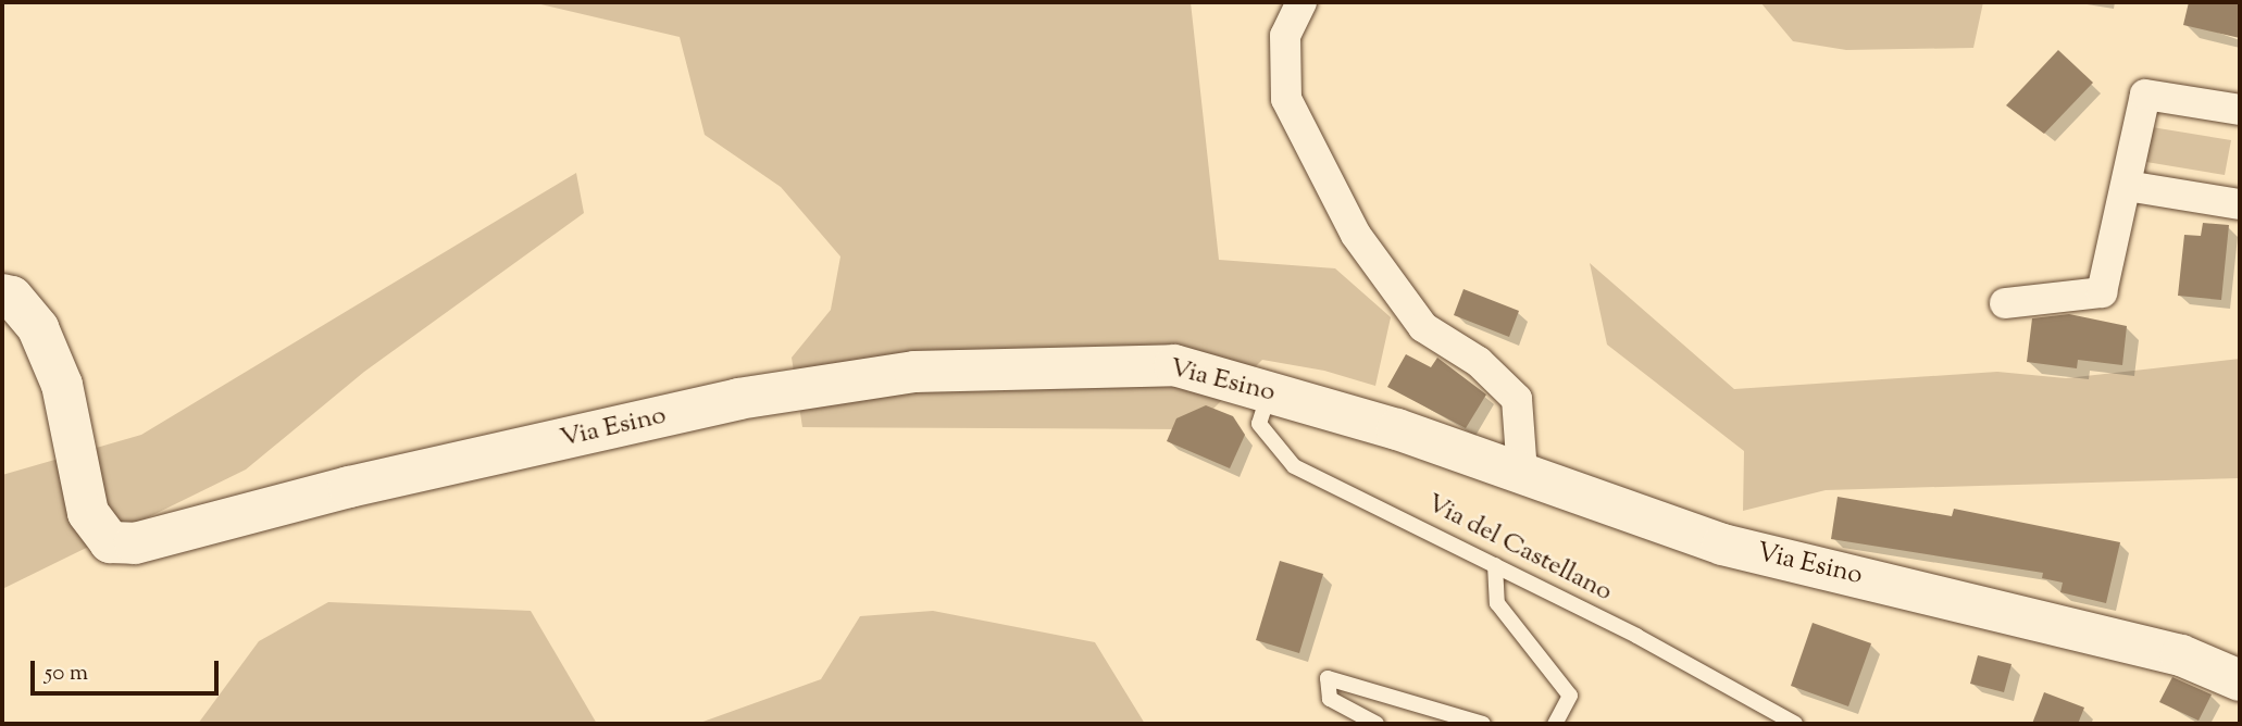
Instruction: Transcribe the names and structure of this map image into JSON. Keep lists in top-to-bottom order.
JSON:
{
  "streets": {
    "street": ["Via Esino"],
    "lane": ["Via del Castellano"]
  },
  "crossings": [
    ["Via Esino", "Via del Castellano"]
  ],
  "scale_bar": "50 m"
}
